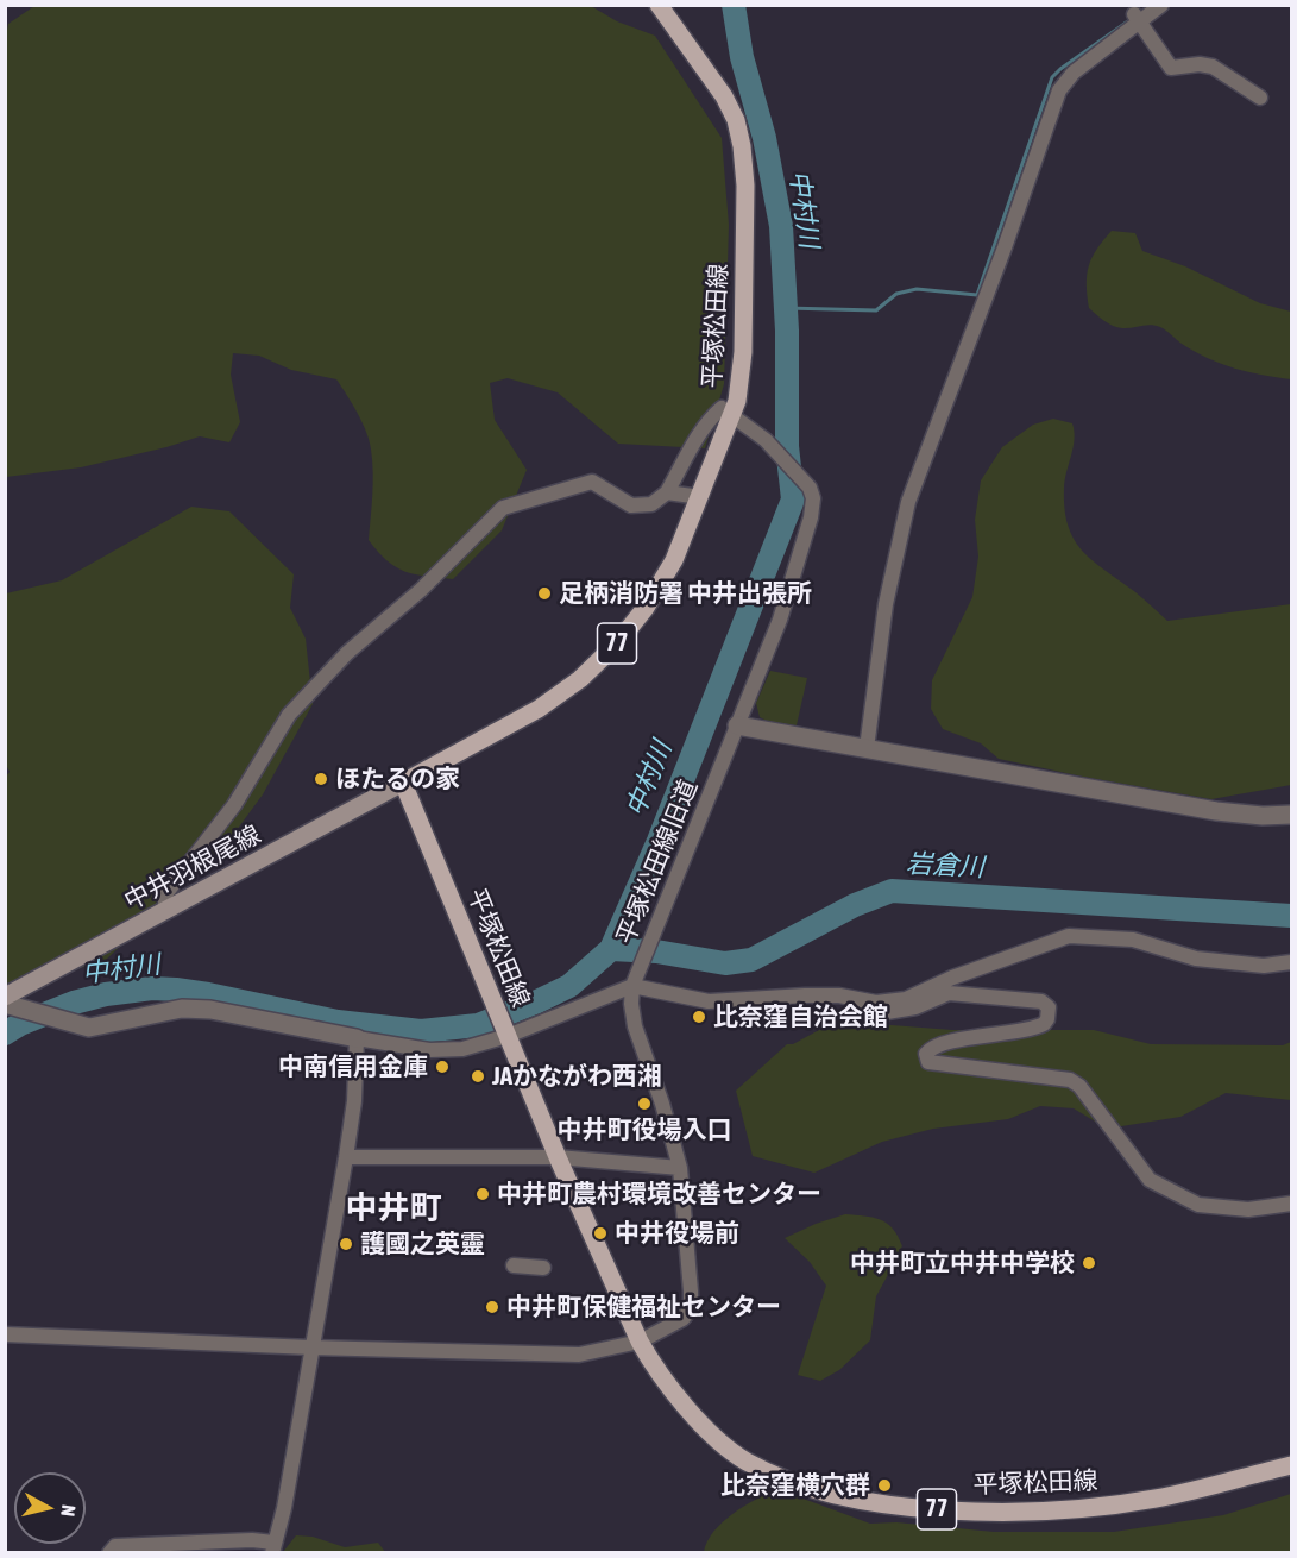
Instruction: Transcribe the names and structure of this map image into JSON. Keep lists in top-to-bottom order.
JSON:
{
  "streets": {
    "main road": ["平塚松田線", "77", "中井羽根尾線"],
    "street": ["平塚松田線旧道"]
  },
  "crossings": [
    ["平塚松田線", "平塚松田線旧道"],
    ["平塚松田線", "中井羽根尾線"]
  ],
  "districts": ["中井町"],
  "water": ["中村川", "岩倉川"],
  "places": [
    "足柄消防署 中井出張所",
    "ほたるの家",
    "比奈窪自治会館",
    "中南信用金庫",
    "JAかながわ西湘",
    "中井町役場入口",
    "中井町農村環境改善センター",
    "中井役場前",
    "護國之英靈",
    "中井町立中井中学校",
    "中井町保健福祉センター",
    "比奈窪横穴群"
  ],
  "north": "right"
}
